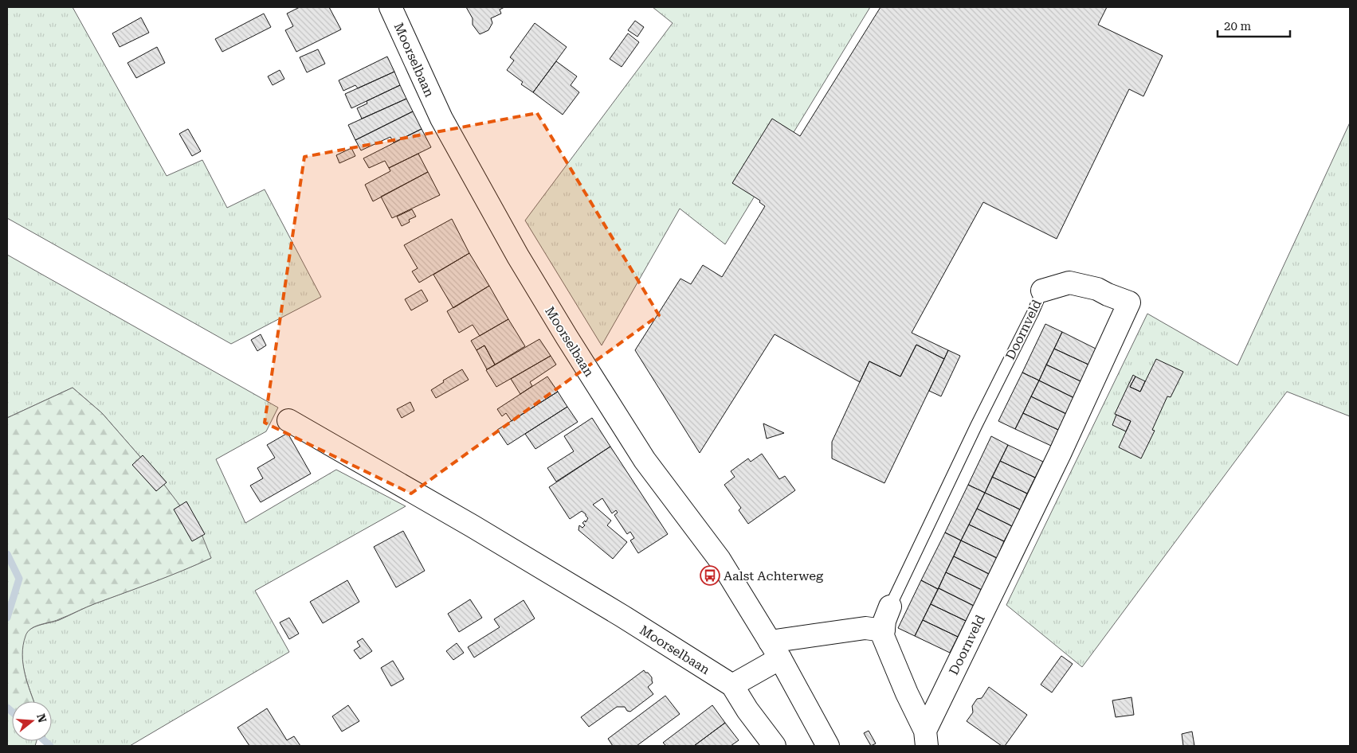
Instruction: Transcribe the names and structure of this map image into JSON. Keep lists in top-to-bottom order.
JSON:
{
  "streets": {
    "street": ["Moorselbaan", "Doornveld"]
  },
  "places": {
    "bus stop": ["Aalst Achterweg"]
  },
  "scale_bar": "20 m",
  "north": "right"
}
